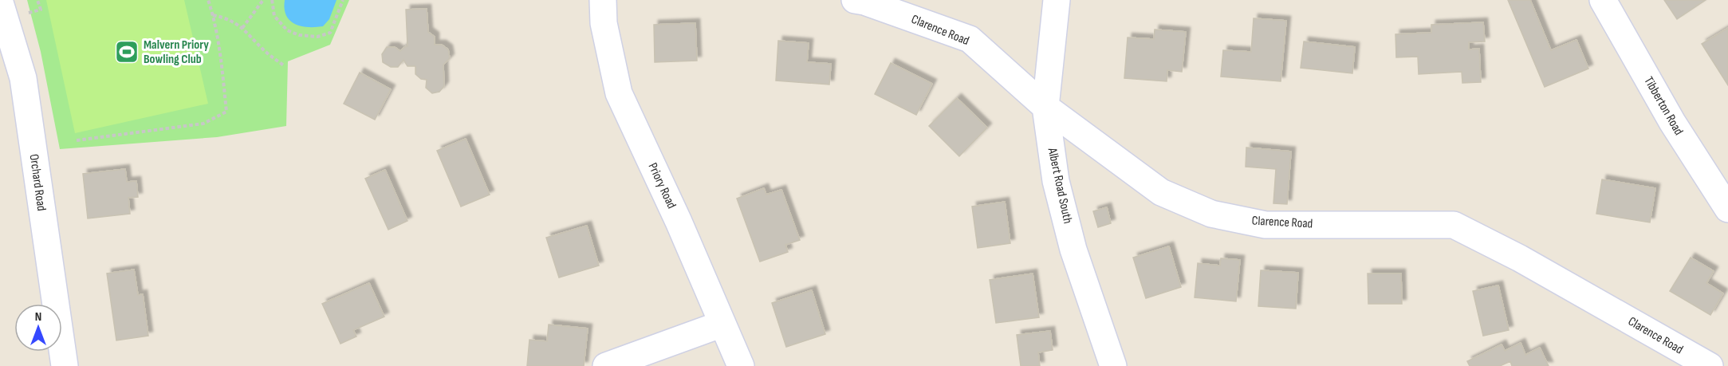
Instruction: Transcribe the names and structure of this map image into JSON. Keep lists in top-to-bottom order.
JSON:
{
  "streets": {
    "street": [
      "Clarence Road",
      "Tibberton Road",
      "Orchard Road",
      "Priory Road",
      "Albert Road South"
    ]
  },
  "crossings": [
    ["Clarence Road", "Albert Road South"]
  ],
  "places": {
    "sports": ["Malvern Priory Bowling Club"]
  },
  "north": "top"
}
